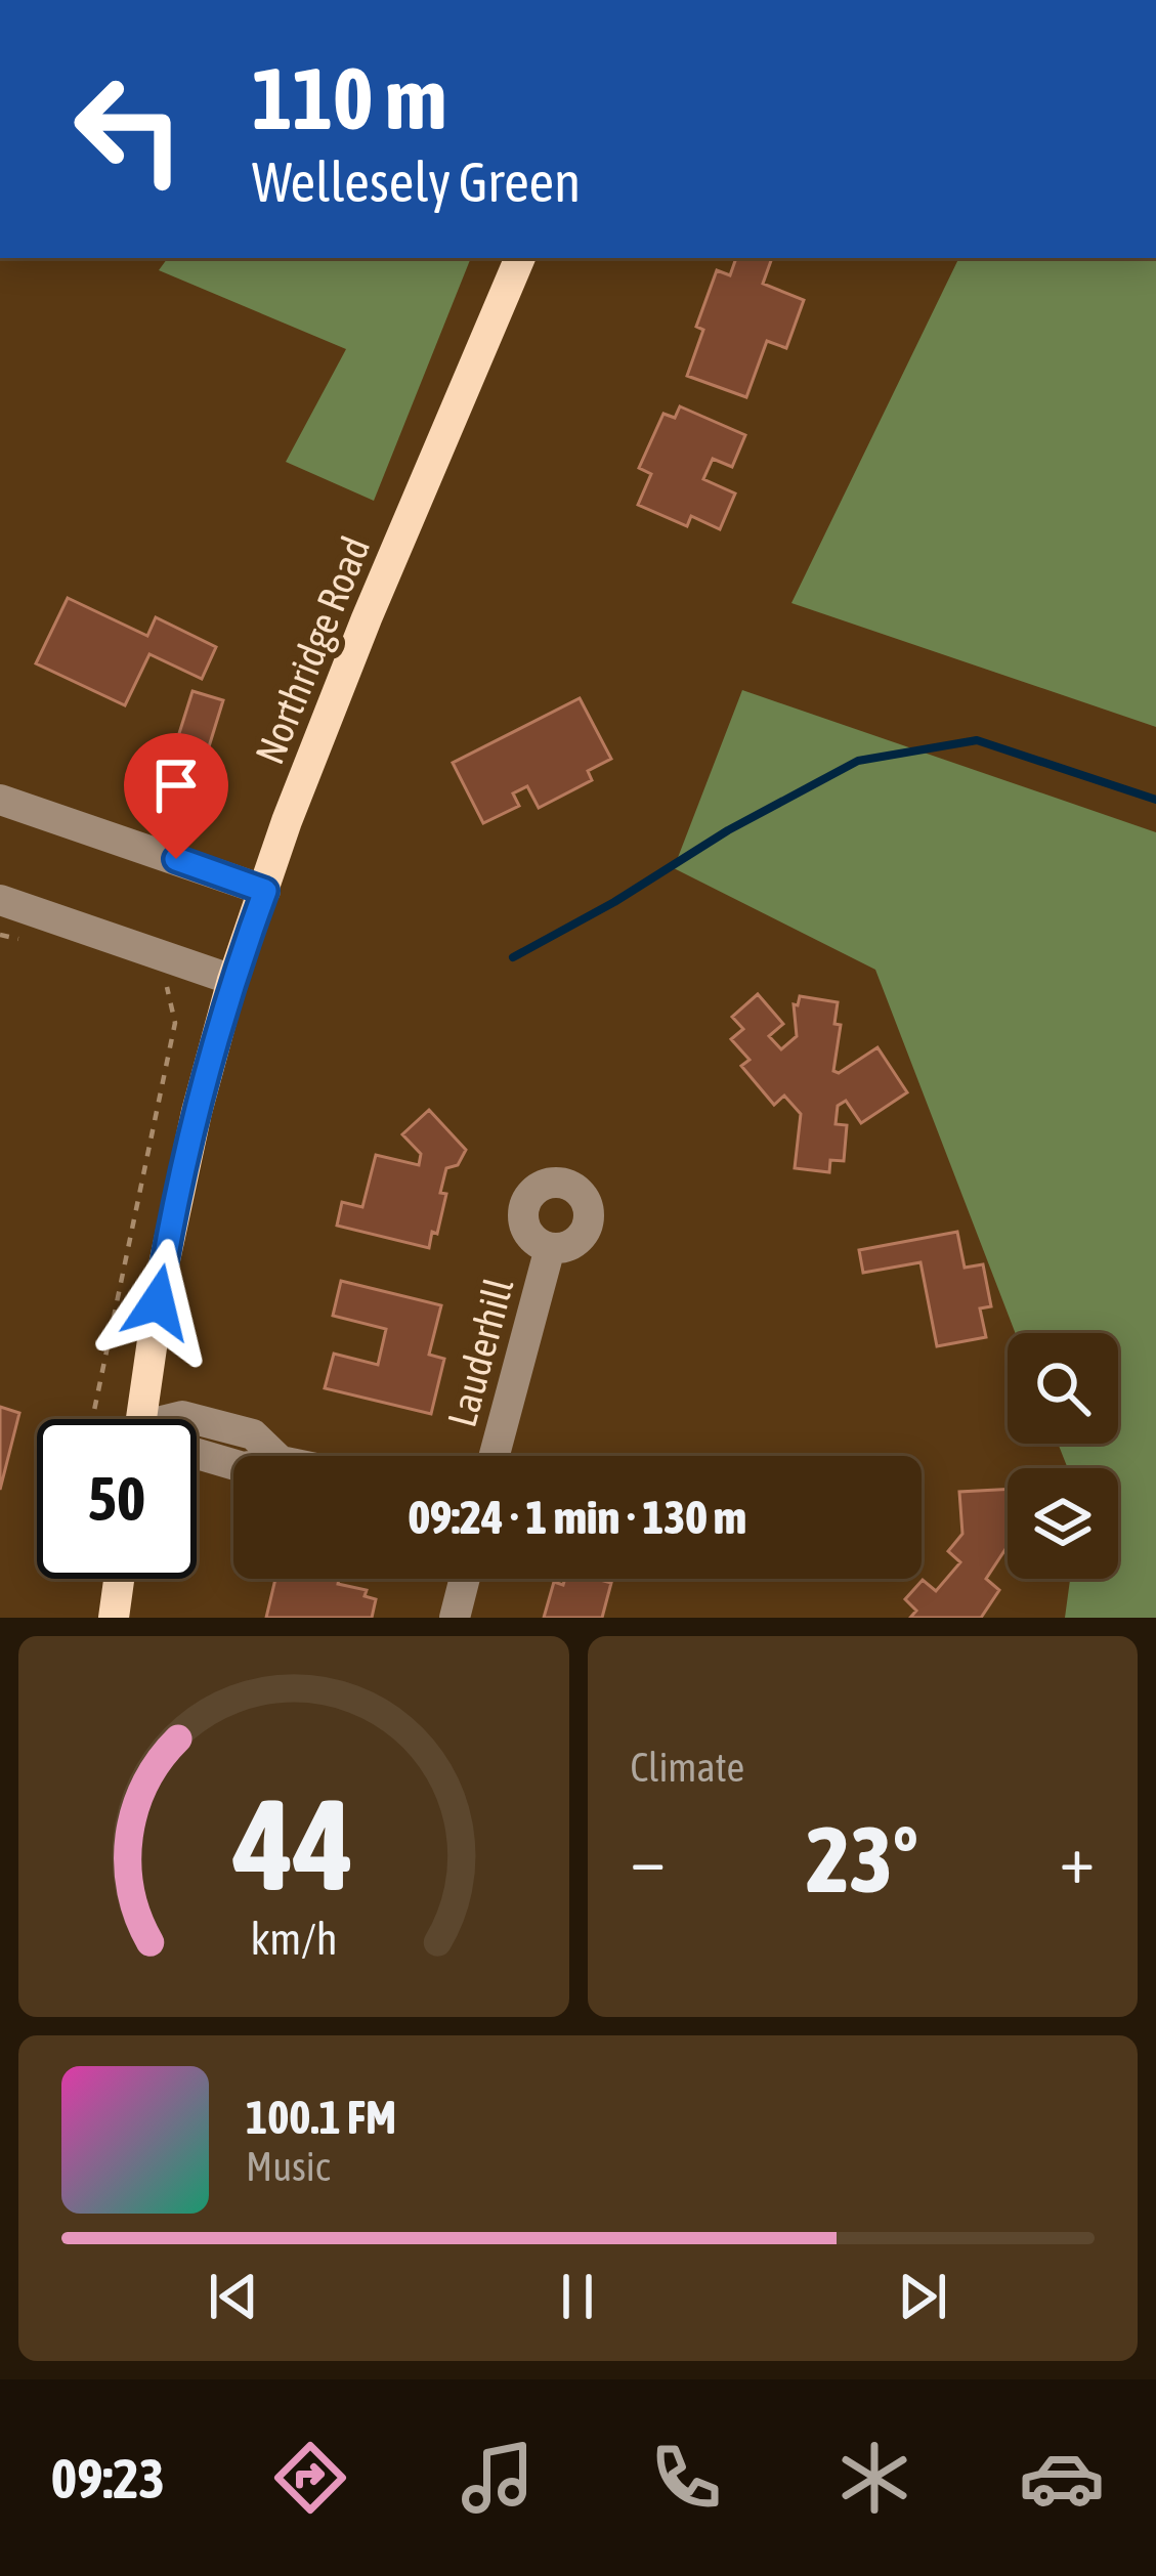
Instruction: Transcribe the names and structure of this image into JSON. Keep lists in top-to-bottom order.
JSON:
{
  "streets": {
    "main road": ["Northridge Road"],
    "street": ["Lauderhill"]
  },
  "page": {
    "turn": ["110 m", "Wellesely Green"],
    "limit": "50",
    "trip": "09:24 · 1 min · 130 m",
    "tile": "Climate",
    "heat": ["−", "23°", "+"],
    "song": ["100.1 FM", "Music"],
    "tabs": "09:23",
    "gauge": ["44", "km/h"]
  }
}
